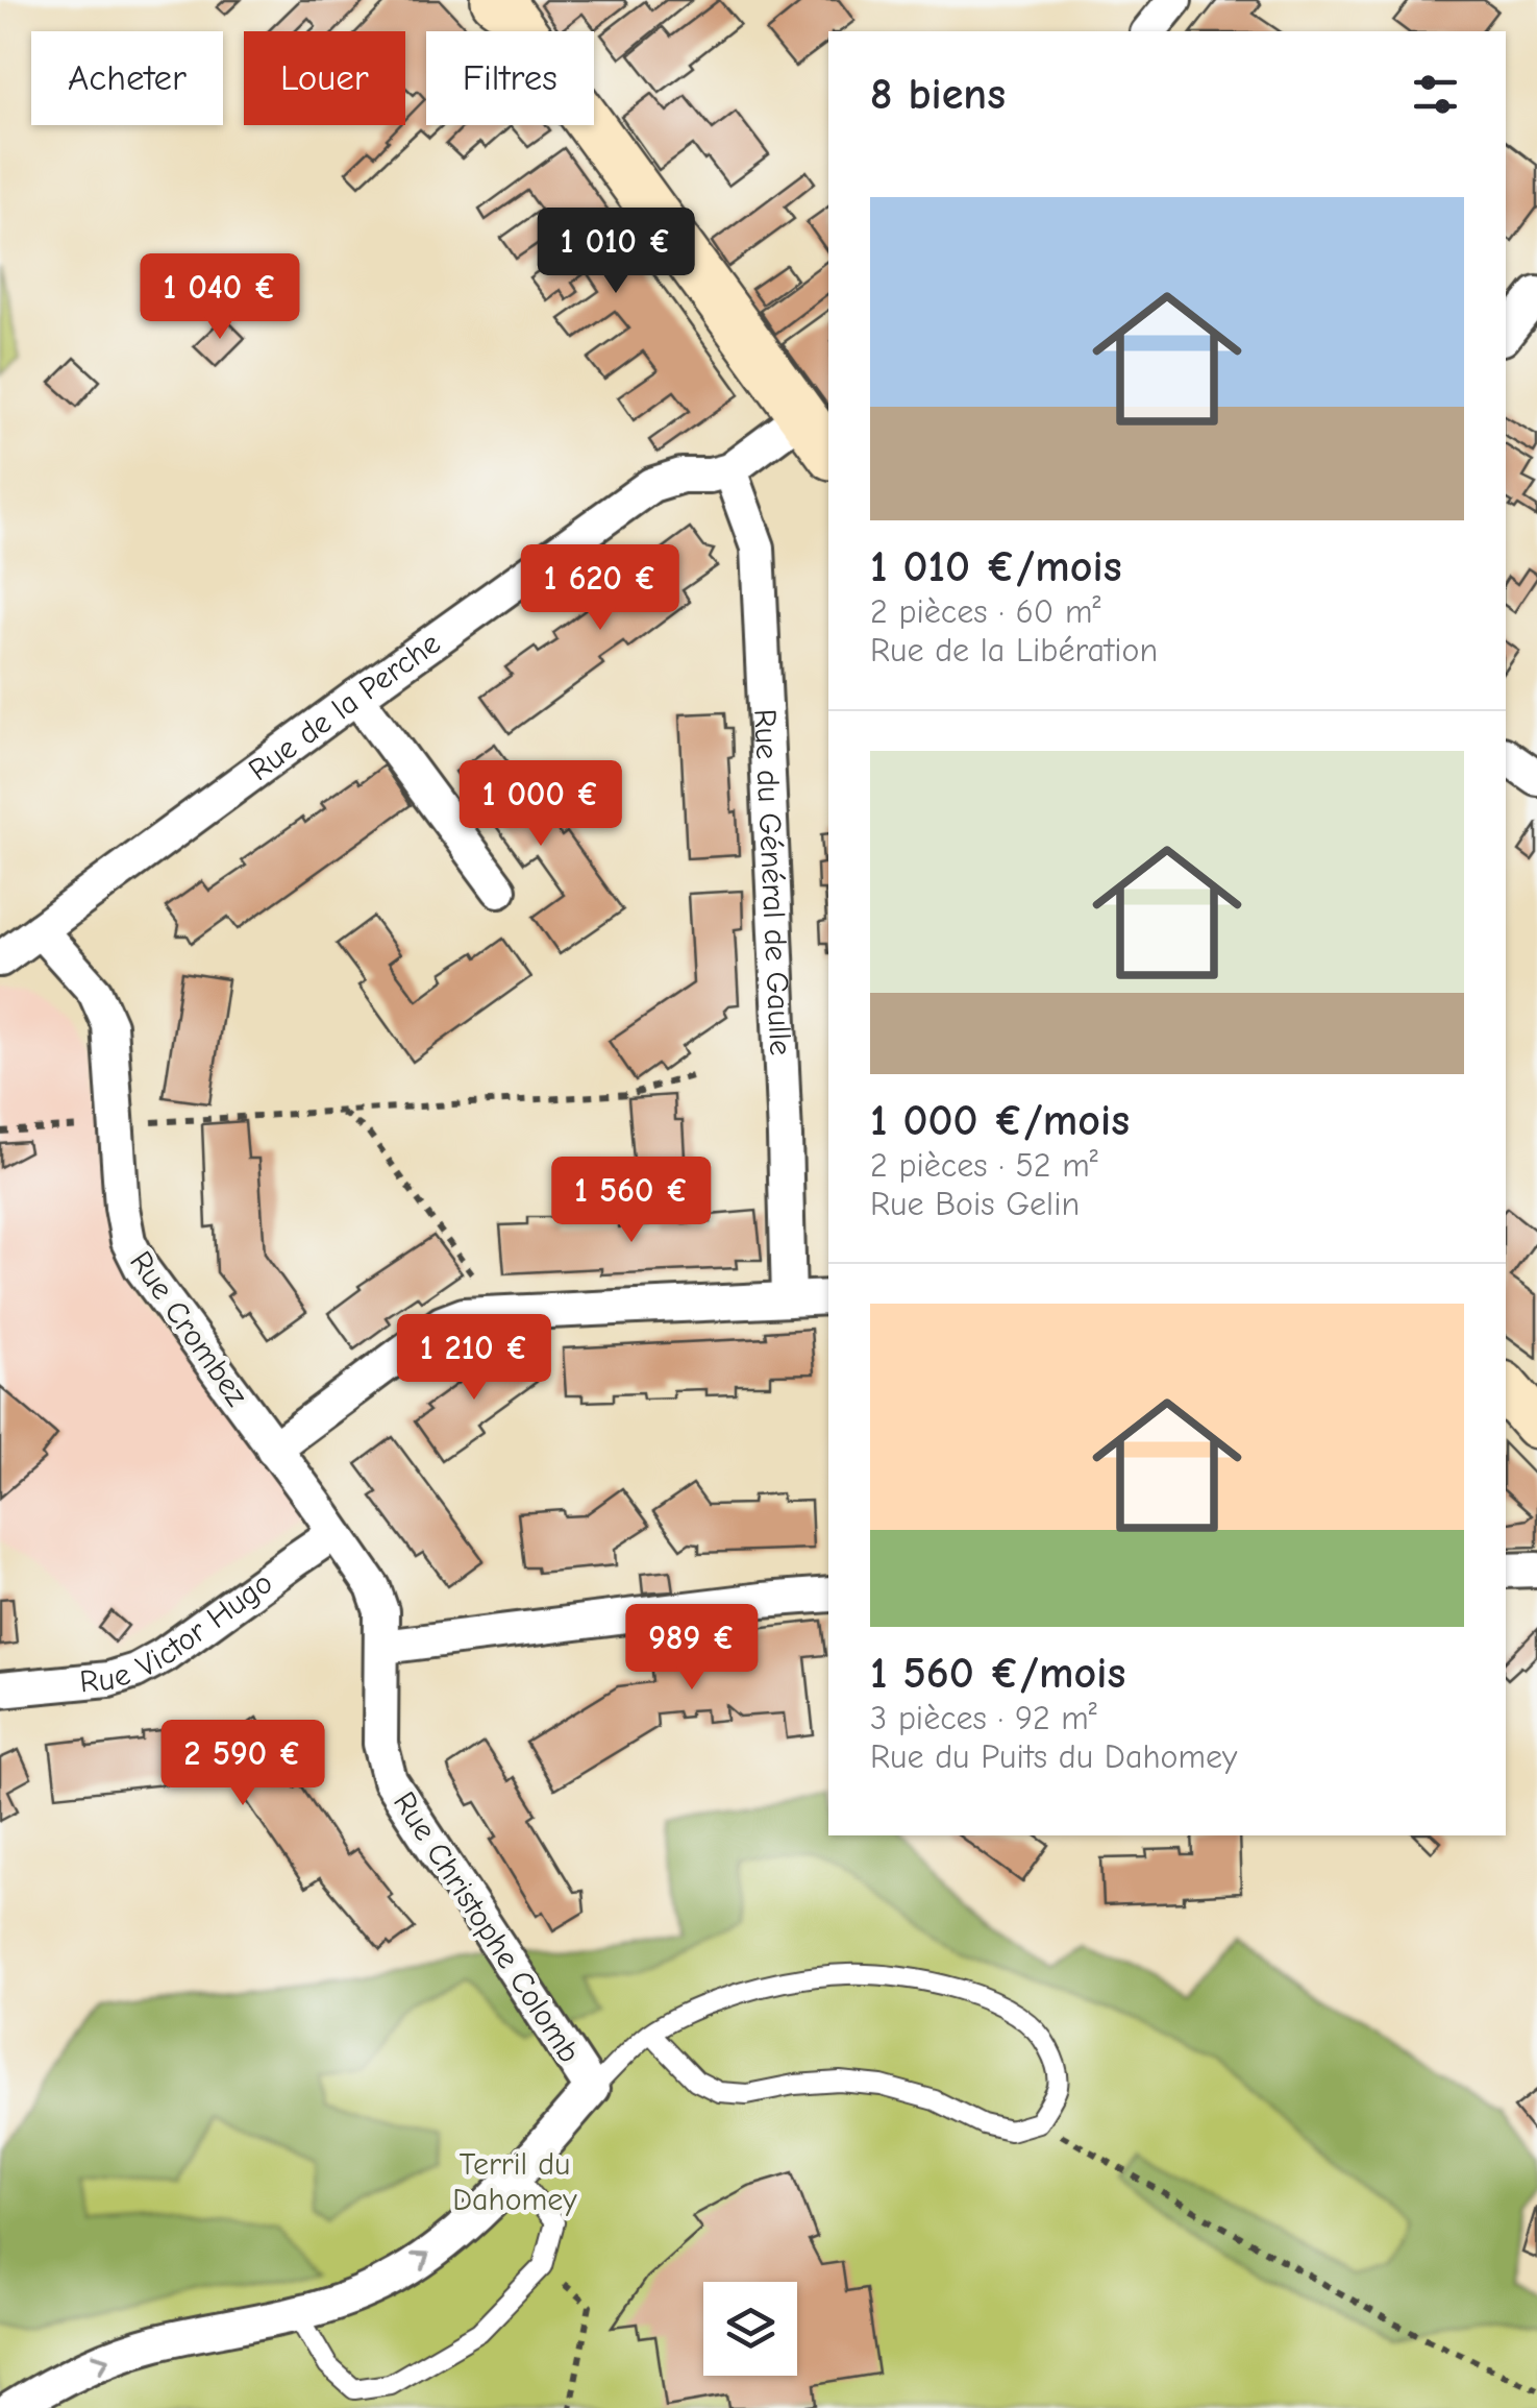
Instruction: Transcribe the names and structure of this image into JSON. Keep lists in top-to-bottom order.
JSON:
{
  "streets": {
    "street": [
      "Rue de la Perche",
      "Rue du Général de Gaulle",
      "Rue Crombez",
      "Rue Victor Hugo",
      "Rue Christophe Colomb"
    ]
  },
  "crossings": [
    ["Rue de la Perche", "Rue du Général de Gaulle"],
    ["Rue de la Perche", "Rue Crombez"],
    ["Rue Crombez", "Rue Victor Hugo"],
    ["Rue Crombez", "Rue Christophe Colomb"]
  ],
  "one_way": ["Rue Christophe Colomb"],
  "parks": ["Terril du Dahomey"],
  "page": {
    "chip": ["Acheter", "Louer", "Filtres"],
    "heading": "8 biens",
    "list": [
      {
        "name": "1 010 €/mois",
        "note": "2 pièces · 60 m² · Rue de la Libération"
      },
      {
        "name": "1 000 €/mois",
        "note": "2 pièces · 52 m² · Rue Bois Gelin"
      },
      {
        "name": "1 560 €/mois",
        "note": "3 pièces · 92 m² · Rue du Puits du Dahomey"
      }
    ],
    "price": [
      "1 010 €",
      "1 040 €",
      "1 620 €",
      "1 000 €",
      "1 560 €",
      "1 210 €",
      "989 €",
      "2 590 €"
    ]
  }
}
